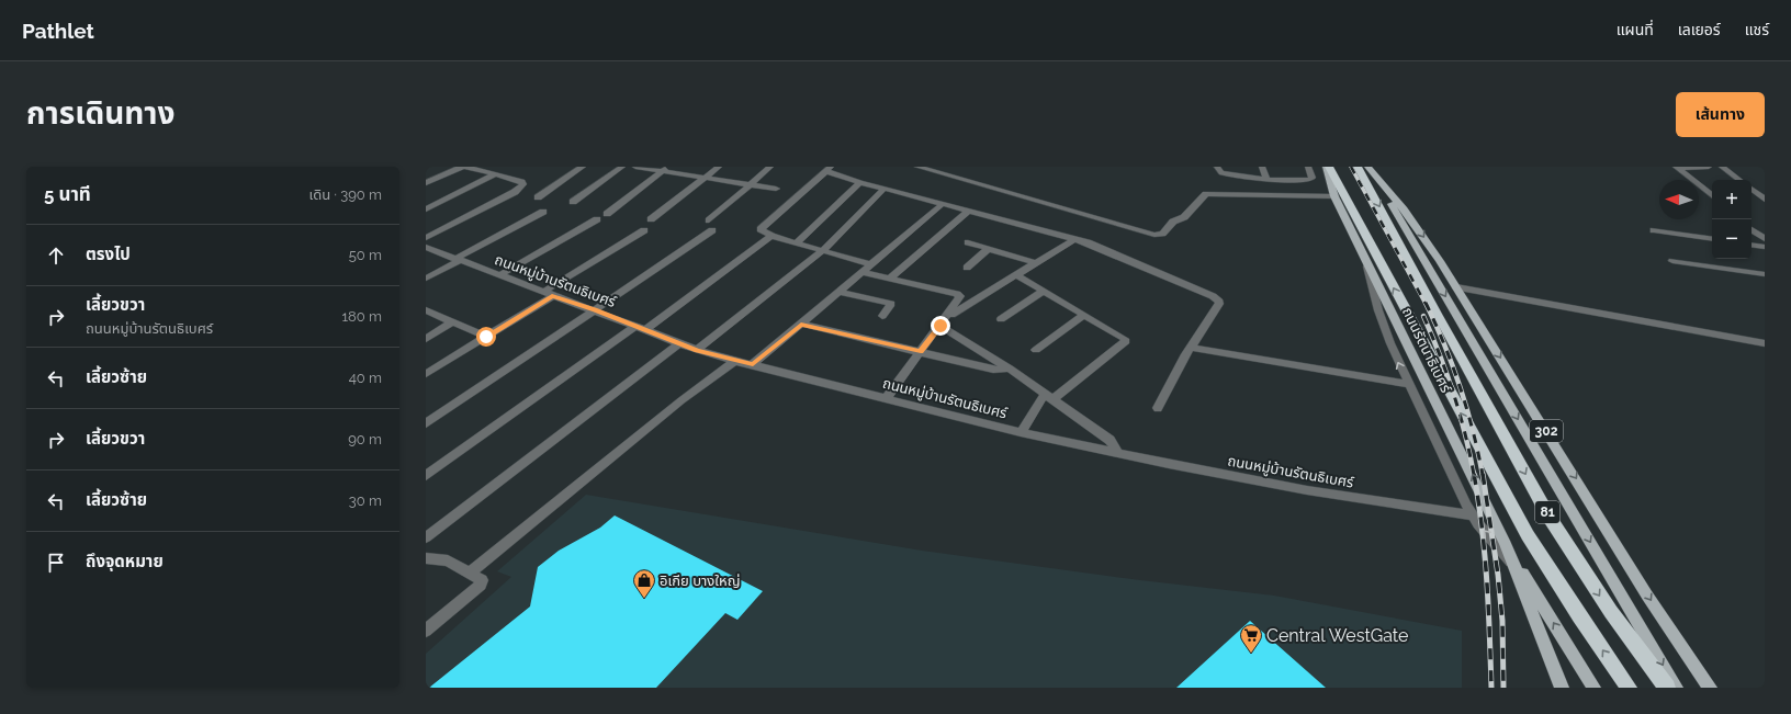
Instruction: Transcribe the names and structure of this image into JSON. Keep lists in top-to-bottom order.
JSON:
{
  "streets": {
    "highway": ["81"],
    "main road": ["ถนนรัตนาธิเบศร์", "302"],
    "street": ["ถนนหมู่บ้านรัตนธิเบศร์"]
  },
  "crossings": [
    ["ถนนรัตนาธิเบศร์", "81"]
  ],
  "places": {
    "shop": ["อิเกีย บางใหญ่"],
    "supermarket": ["Central WestGate"]
  },
  "north": "left",
  "page": {
    "header": "Pathlet",
    "nav": ["แผนที่", "เลเยอร์", "แชร์"],
    "title": "การเดินทาง",
    "buttons": "เส้นทาง",
    "heading": ["5 นาที", "เดิน · 390 m"],
    "map_buttons": ["+", "−"],
    "list": [
      ["ตรงไป", "50 m"],
      ["เลี้ยวขวา", "ถนนหมู่บ้านรัตนธิเบศร์", "180 m"],
      ["เลี้ยวซ้าย", "40 m"],
      ["เลี้ยวขวา", "90 m"],
      ["เลี้ยวซ้าย", "30 m"],
      "ถึงจุดหมาย"
    ]
  }
}
